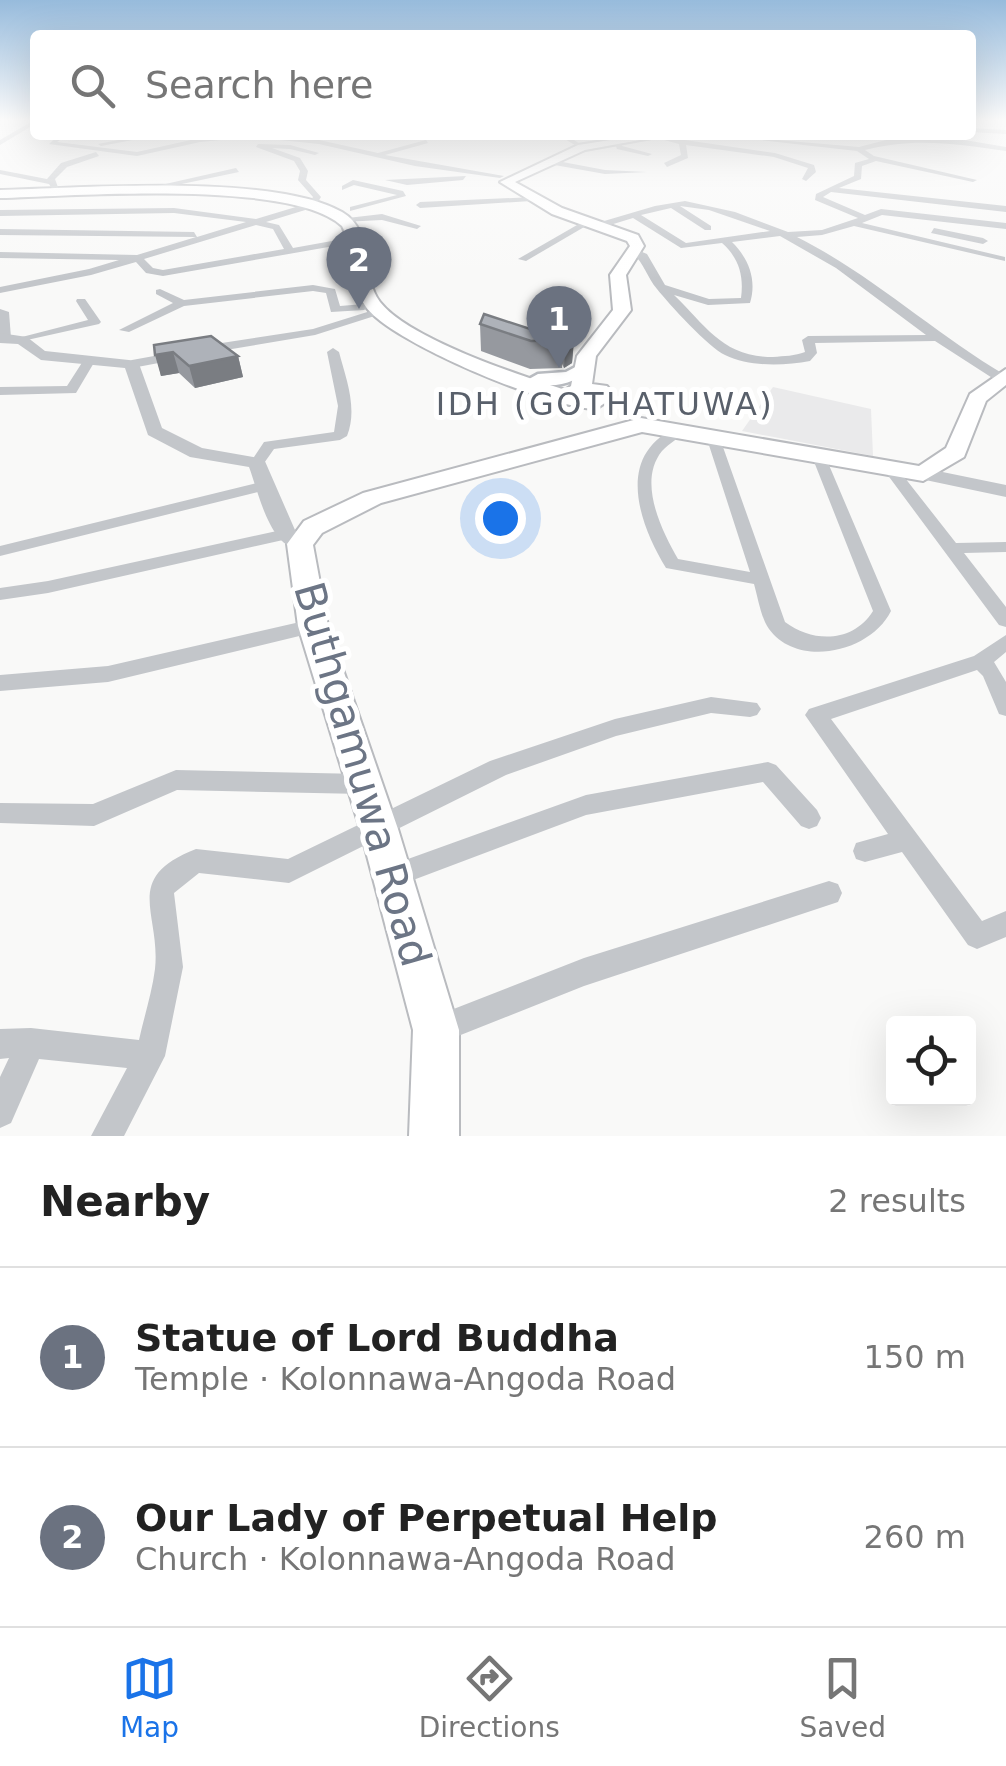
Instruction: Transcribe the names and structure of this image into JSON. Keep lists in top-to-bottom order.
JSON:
{
  "streets": {
    "main road": ["Buthgamuwa Road"]
  },
  "districts": ["IDH (GOTHATUWA)"],
  "page": {
    "search": "Search here",
    "pins": ["2", "1"],
    "heading": ["Nearby", "2 results"],
    "list": [
      {
        "mark": "1",
        "name": "Statue of Lord Buddha",
        "note": "Temple · Kolonnawa-Angoda Road",
        "value": "150 m"
      },
      {
        "mark": "2",
        "name": "Our Lady of Perpetual Help",
        "note": "Church · Kolonnawa-Angoda Road",
        "value": "260 m"
      }
    ],
    "nav": ["Map", "Directions", "Saved"]
  }
}
